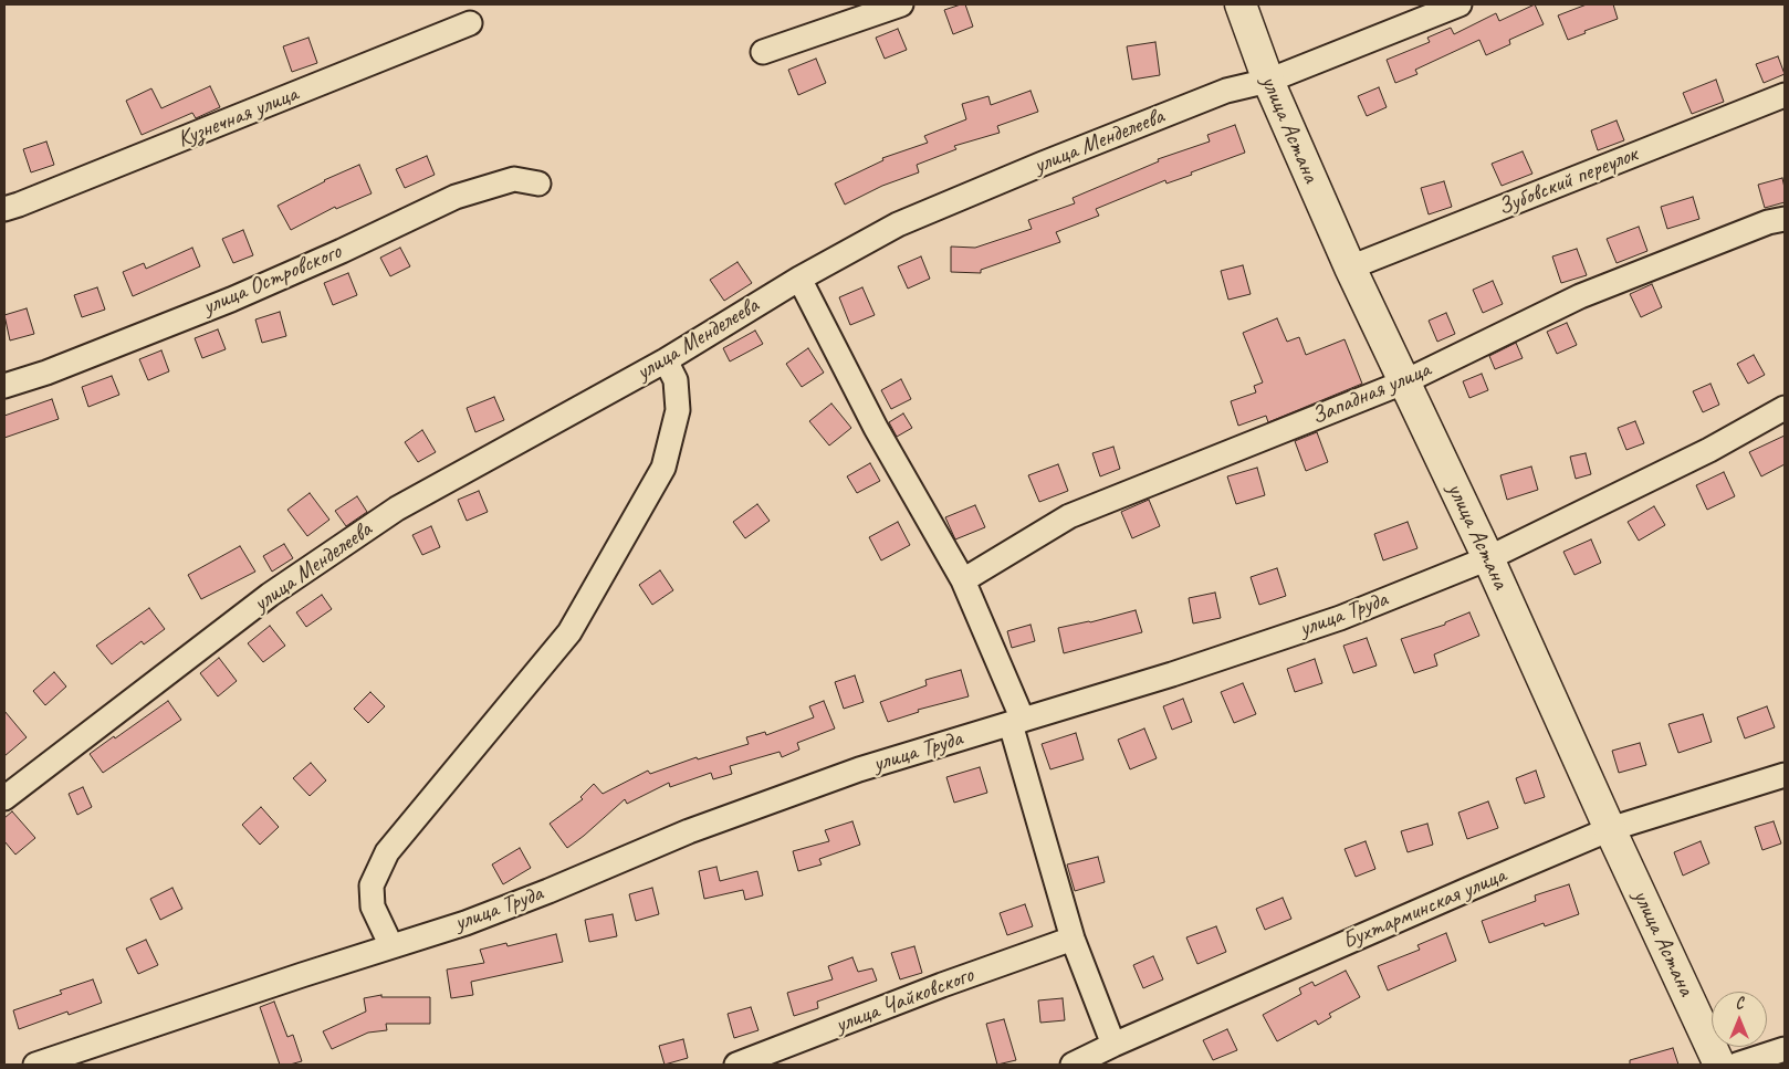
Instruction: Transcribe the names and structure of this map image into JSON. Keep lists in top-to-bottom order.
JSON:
{
  "streets": {
    "street": [
      "Кузнечная улица",
      "улица Астана",
      "улица Менделеева",
      "Зубовский переулок",
      "улица Островского",
      "Западная улица",
      "улица Труда",
      "Бухтарминская улица",
      "улица Чайковского"
    ]
  },
  "crossings": [
    ["улица Астана", "улица Менделеева"],
    ["улица Астана", "Зубовский переулок"],
    ["улица Астана", "Западная улица"],
    ["улица Астана", "улица Труда"],
    ["улица Астана", "Бухтарминская улица"]
  ],
  "north": "top"
}
